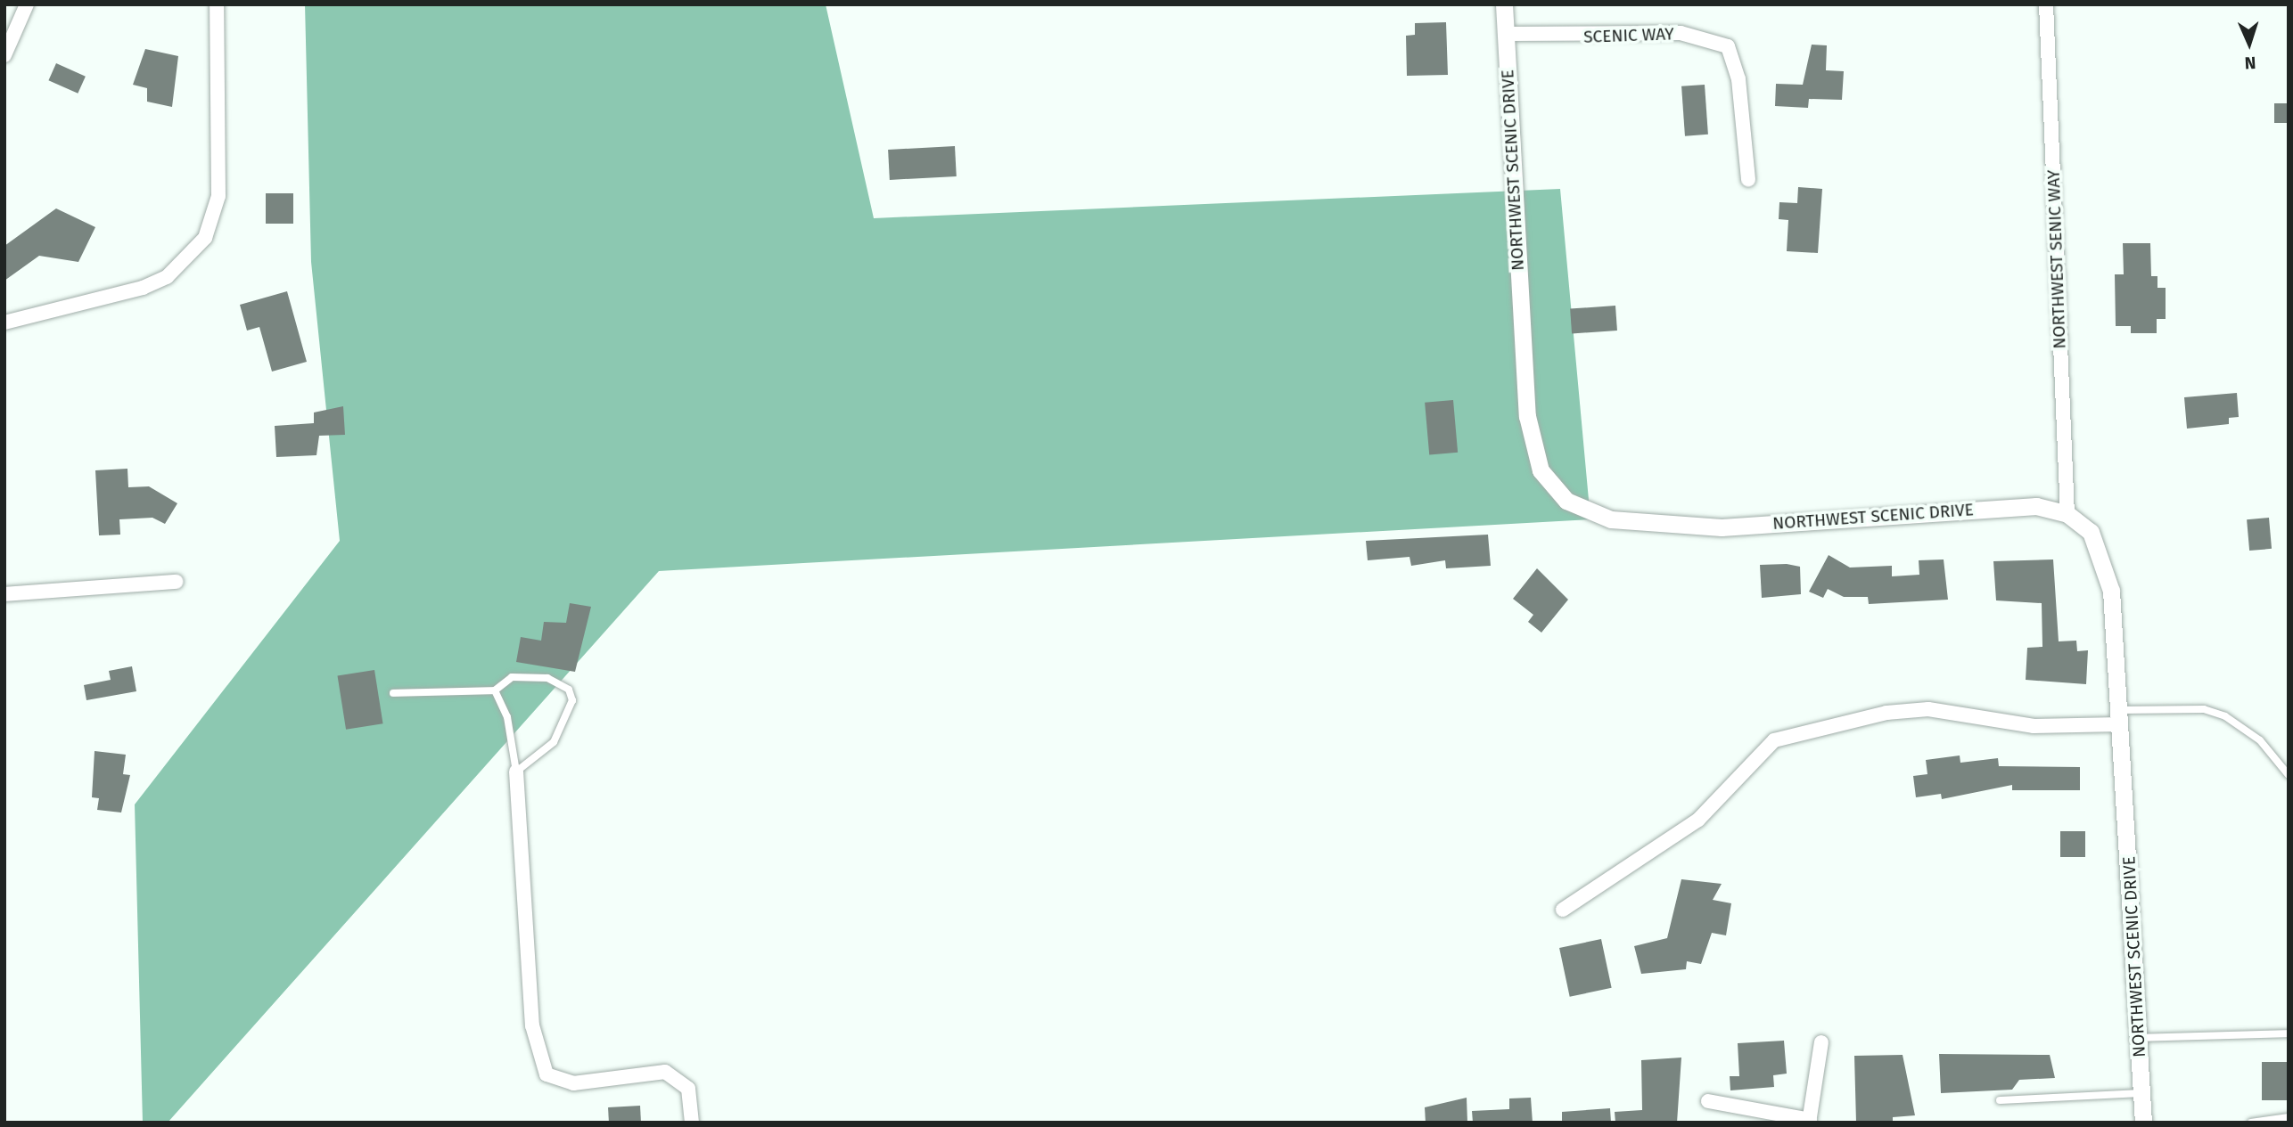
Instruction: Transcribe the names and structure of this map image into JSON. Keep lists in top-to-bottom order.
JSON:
{
  "streets": {
    "street": ["SCENIC WAY", "NORTHWEST SCENIC DRIVE", "NORTHWEST SENIC WAY"]
  },
  "crossings": [
    ["SCENIC WAY", "NORTHWEST SCENIC DRIVE"],
    ["NORTHWEST SCENIC DRIVE", "NORTHWEST SENIC WAY"]
  ],
  "north": "bottom"
}
